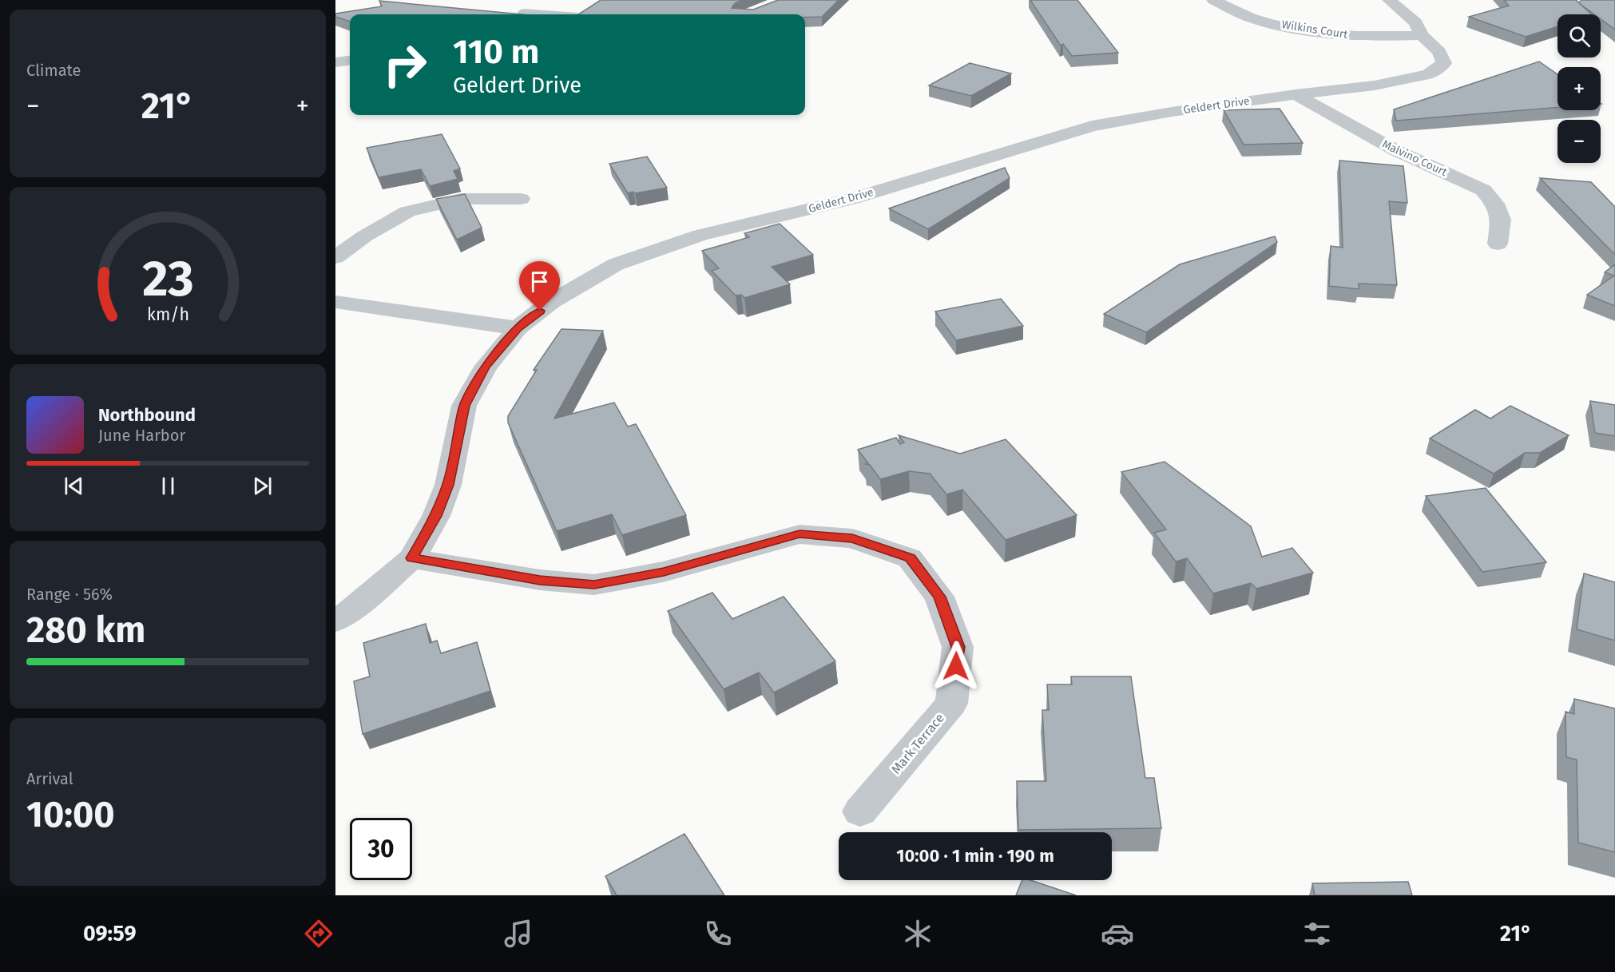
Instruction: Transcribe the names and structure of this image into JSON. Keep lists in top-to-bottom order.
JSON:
{
  "streets": {
    "street": [
      "Wilkins Court",
      "Geldert Drive",
      "Malvino Court",
      "Mark Terrace"
    ]
  },
  "crossings": [
    ["Wilkins Court", "Geldert Drive"],
    ["Geldert Drive", "Malvino Court"],
    ["Geldert Drive", "Mark Terrace"]
  ],
  "page": {
    "tile": [
      "Climate",
      ["Range · 56%", "280 km"],
      ["Arrival", "10:00"]
    ],
    "map_buttons": ["+", "−"],
    "turn": ["110 m", "Geldert Drive"],
    "heat": ["−", "21°", "+"],
    "song": ["Northbound", "June Harbor"],
    "limit": "30",
    "trip": "10:00 · 1 min · 190 m",
    "tabs": ["09:59", "21°"],
    "gauge": ["23", "km/h"]
  }
}
